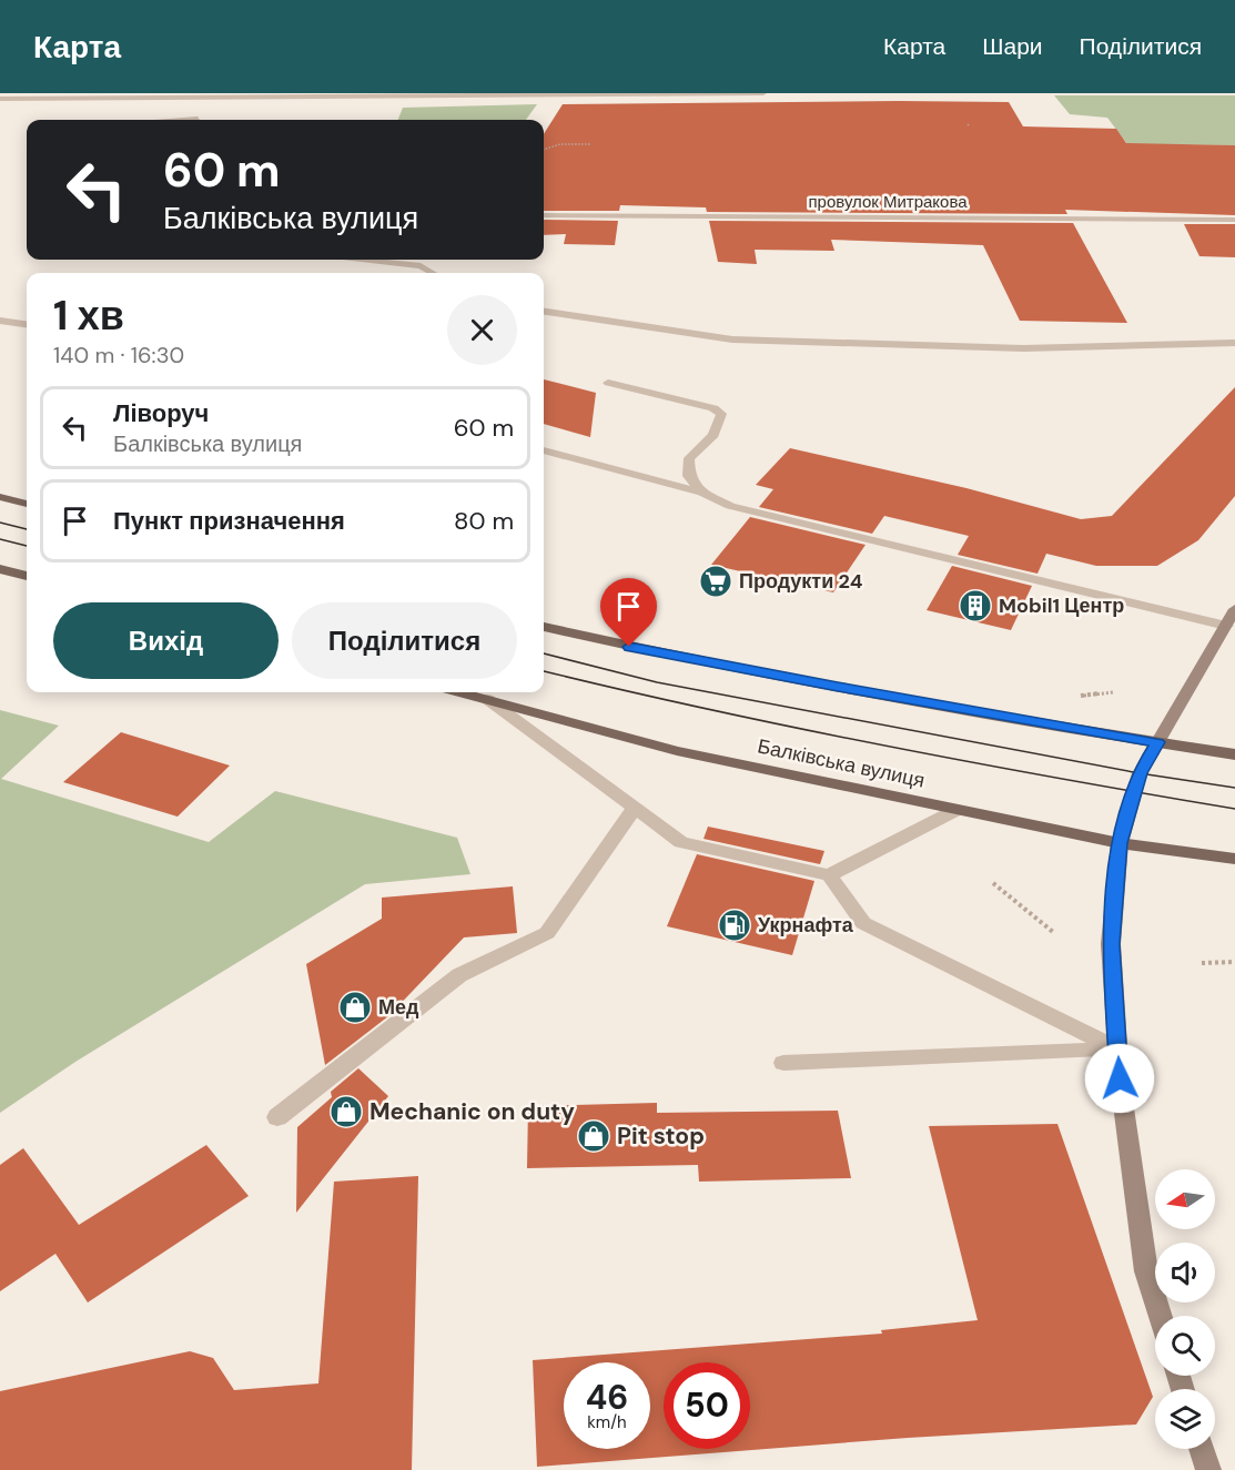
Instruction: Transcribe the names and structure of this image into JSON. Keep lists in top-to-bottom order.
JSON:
{
  "streets": {
    "main road": ["Балківська вулиця"],
    "street": ["провулок Митракова"]
  },
  "places": {
    "supermarket": ["Продукти 24"],
    "building": ["Mobil1 Центр"],
    "fuel station": ["Укрнафта"],
    "shop": ["Мед", "Mechanic on duty", "Pit stop"]
  },
  "north": "left",
  "page": {
    "header": "Карта",
    "nav": ["Карта", "Шари", "Поділитися"],
    "turn": ["60 m", "Балківська вулиця"],
    "heading": ["1 хв", "140 m · 16:30"],
    "list": [
      {
        "name": "Ліворуч",
        "note": "Балківська вулиця",
        "value": "60 m"
      },
      {
        "name": "Пункт призначення",
        "value": "80 m"
      }
    ],
    "buttons": ["Вихід", "Поділитися"],
    "speed": "46 km/h",
    "limit": "50"
  }
}
